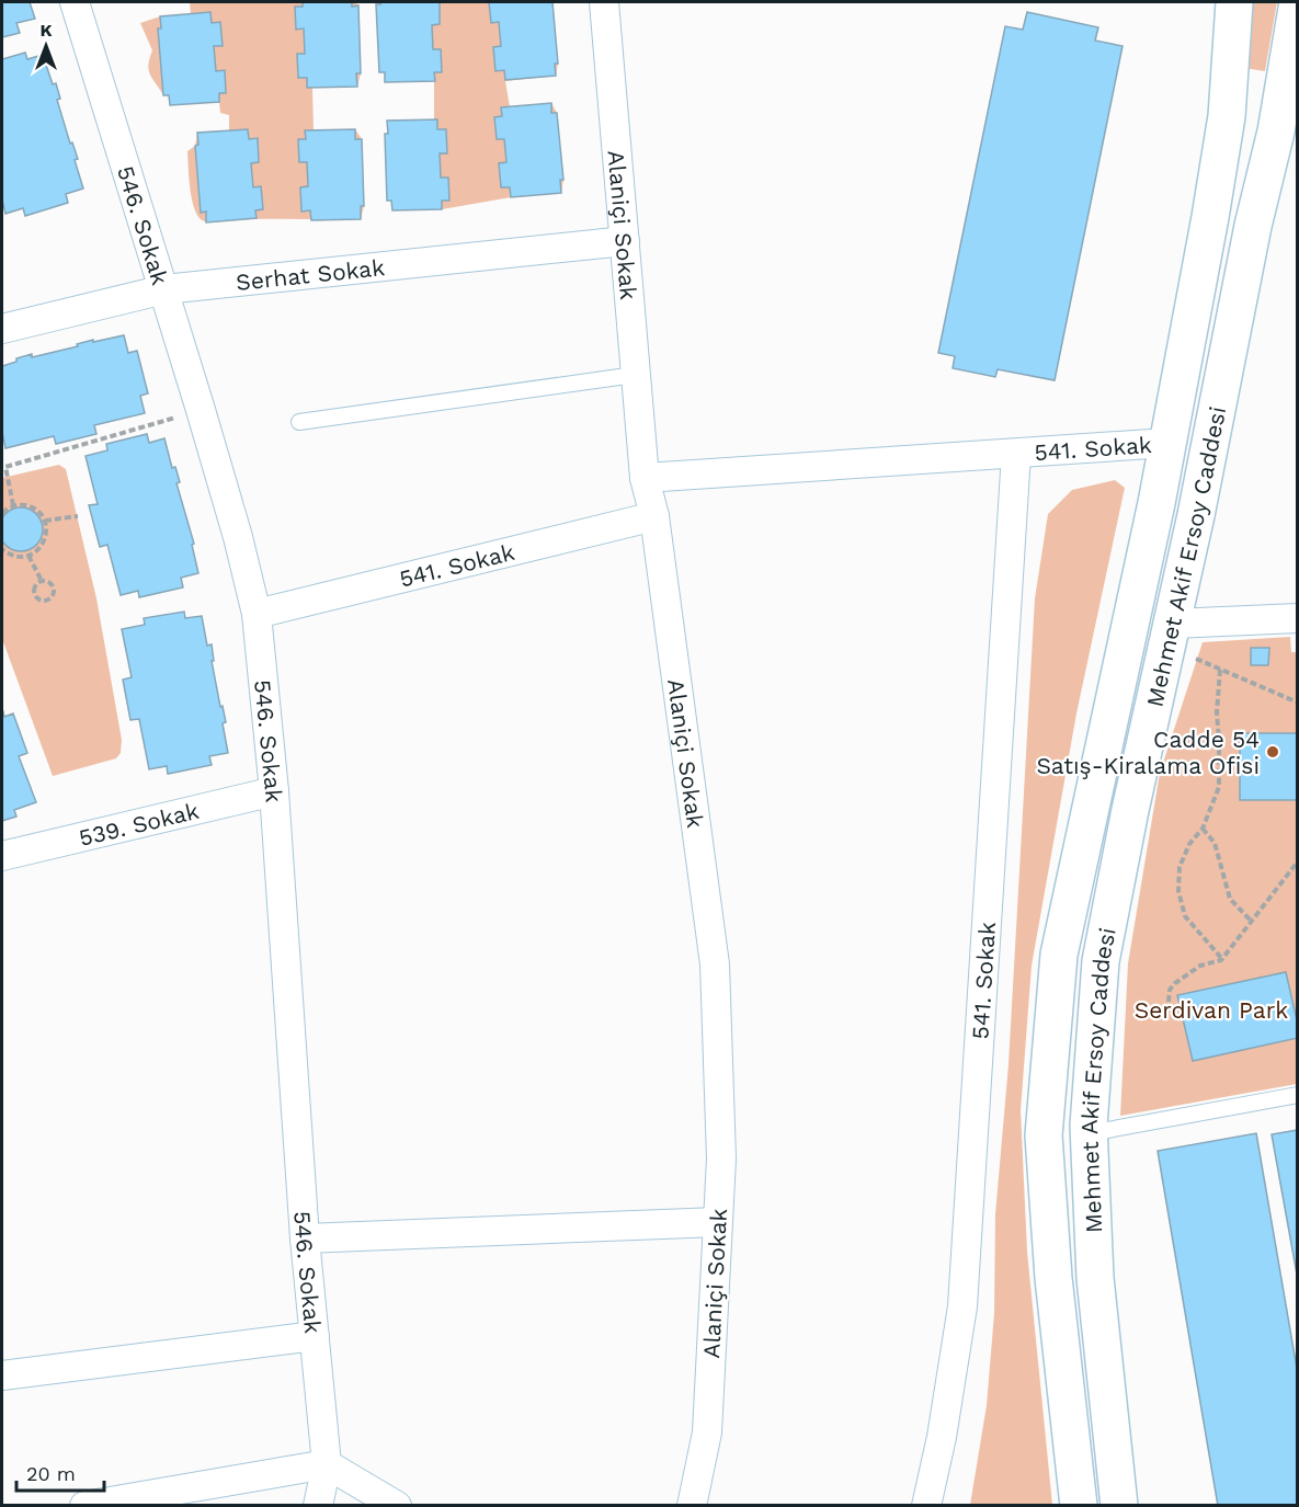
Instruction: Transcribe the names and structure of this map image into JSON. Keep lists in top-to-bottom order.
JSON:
{
  "streets": {
    "main road": ["Mehmet Akif Ersoy Caddesi"],
    "street": [
      "Alaniçi Sokak",
      "546. Sokak",
      "Serhat Sokak",
      "541. Sokak",
      "539. Sokak"
    ]
  },
  "crossings": [
    ["Alaniçi Sokak", "Serhat Sokak"],
    ["Alaniçi Sokak", "541. Sokak"],
    ["546. Sokak", "Serhat Sokak"],
    ["546. Sokak", "541. Sokak"],
    ["546. Sokak", "539. Sokak"],
    ["541. Sokak", "Mehmet Akif Ersoy Caddesi"]
  ],
  "parks": ["Serdivan Park"],
  "places": ["Cadde 54 Satış-Kiralama Ofisi"],
  "scale_bar": "20 m",
  "north": "top"
}
